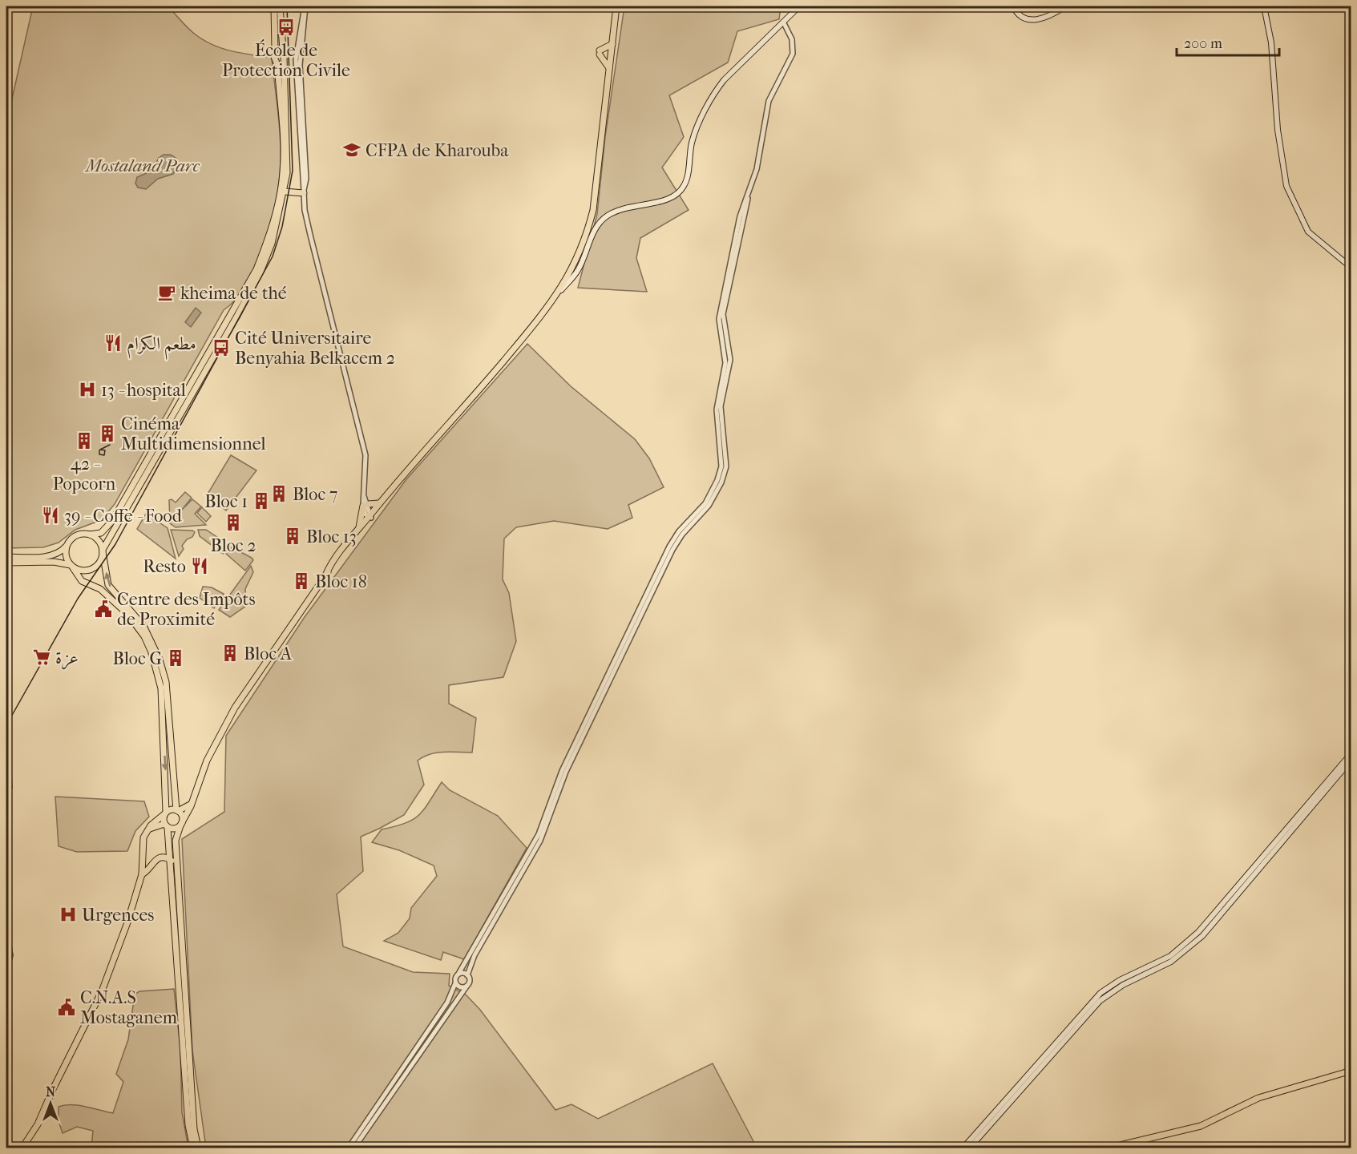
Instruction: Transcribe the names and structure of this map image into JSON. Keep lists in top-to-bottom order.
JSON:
{
  "parks": ["Mostaland Parc"],
  "places": {
    "bus stop": ["École de Protection Civile", "Cité Universitaire Benyahia Belkacem 2"],
    "school or university": ["CFPA de Kharouba"],
    "cafe": ["kheima de thé"],
    "restaurant": ["مطعم الكرام", "39 - Coffe - Food", "Resto"],
    "hospital": ["13 - hospital", "Urgences"],
    "building": [
      "Cinéma Multidimensionnel",
      "42 - Popcorn",
      "Bloc 7",
      "Bloc 1",
      "Bloc 2",
      "Bloc 13",
      "Bloc 18",
      "Bloc A",
      "Bloc G"
    ],
    "public building": ["Centre des Impôts de Proximité", "C.N.A.S Mostaganem"],
    "supermarket": ["عزة"]
  },
  "scale_bar": "200 m",
  "north": "top"
}
